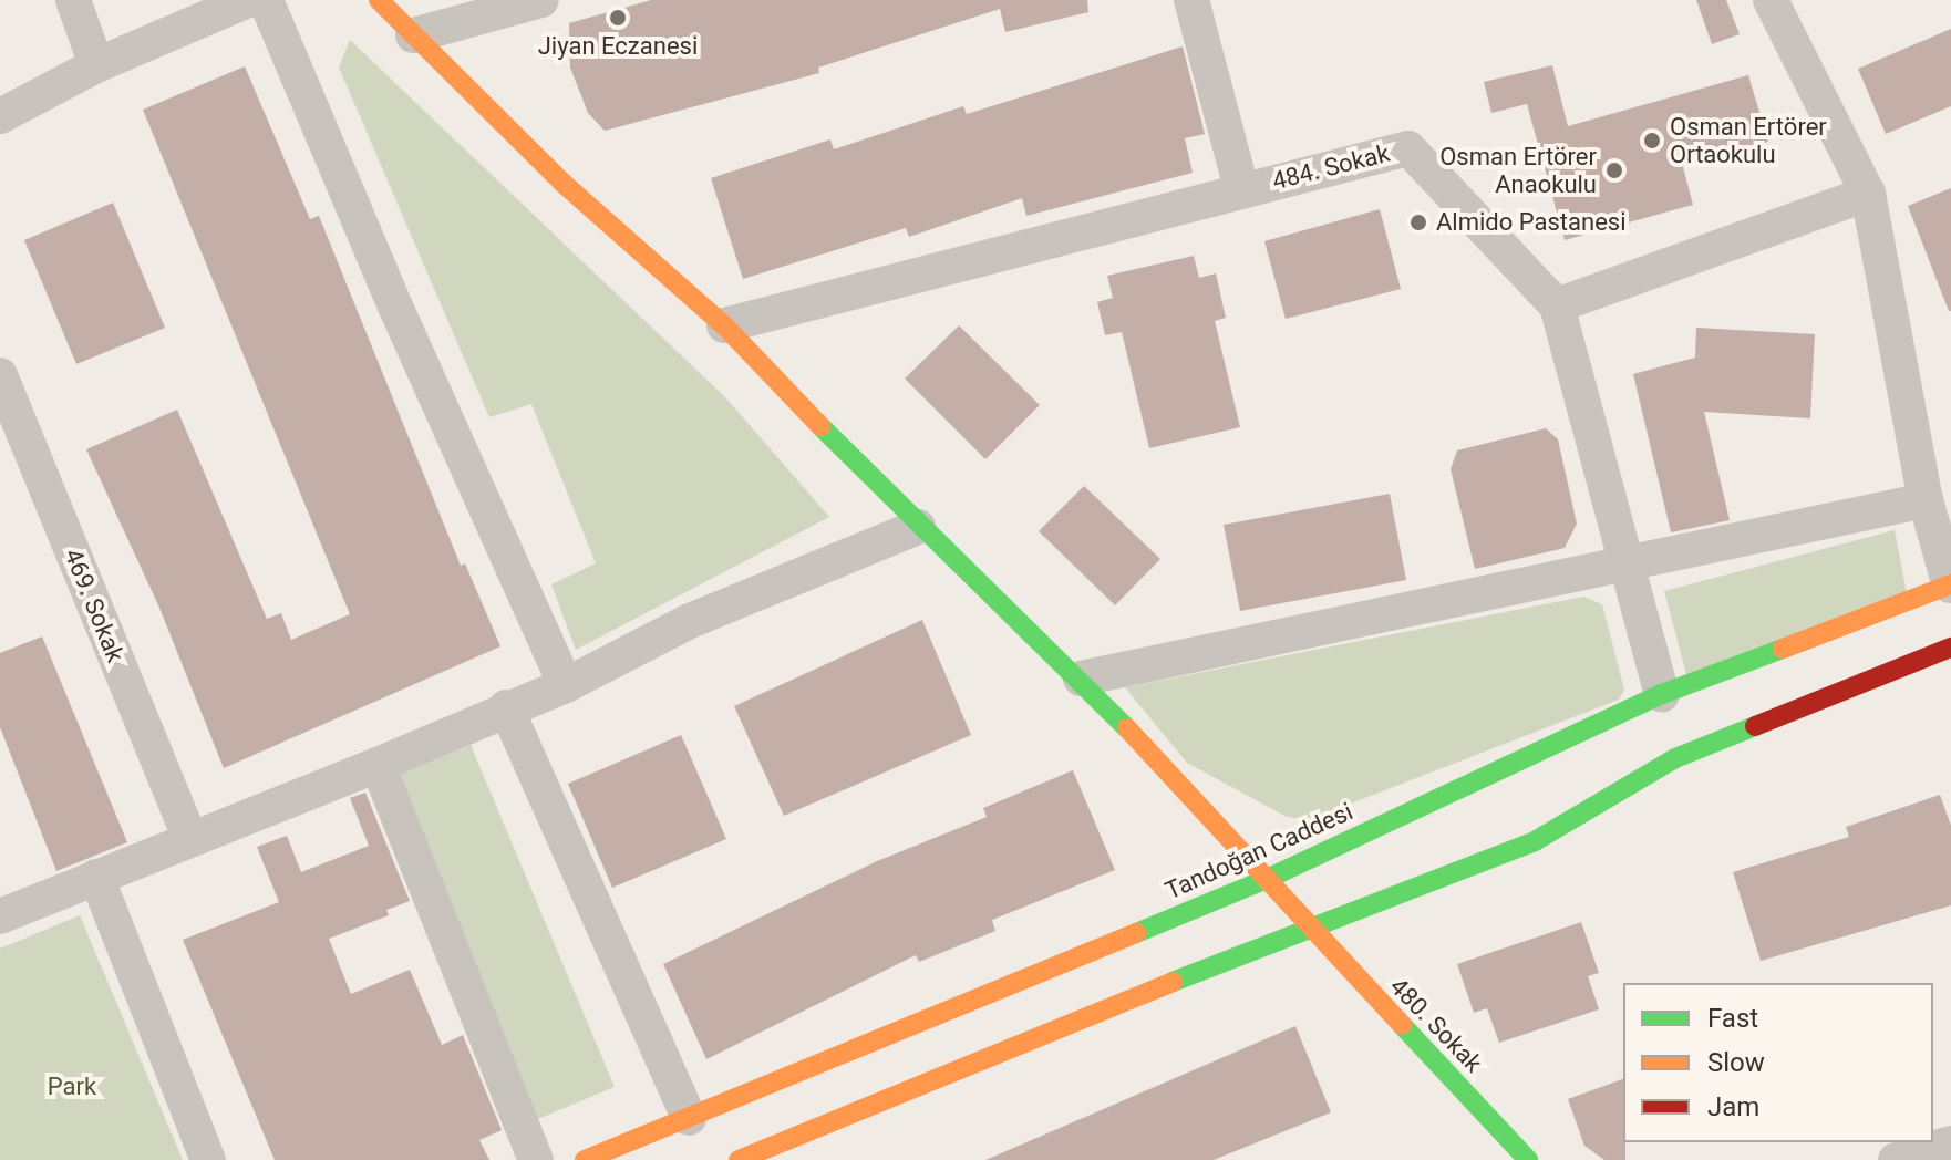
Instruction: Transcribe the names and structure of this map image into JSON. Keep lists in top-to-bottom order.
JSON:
{
  "streets": {
    "main road": ["Tandoğan Caddesi", "480. Sokak"],
    "street": ["484. Sokak", "469. Sokak"]
  },
  "crossings": [
    ["484. Sokak", "480. Sokak"],
    ["Tandoğan Caddesi", "480. Sokak"]
  ],
  "parks": ["Park"],
  "places": [
    "Jiyan Eczanesi",
    "Osman Ertörer Ortaokulu",
    "Osman Ertörer Anaokulu",
    "Almido Pastanesi"
  ],
  "legend": ["Fast", "Slow", "Jam"]
}
